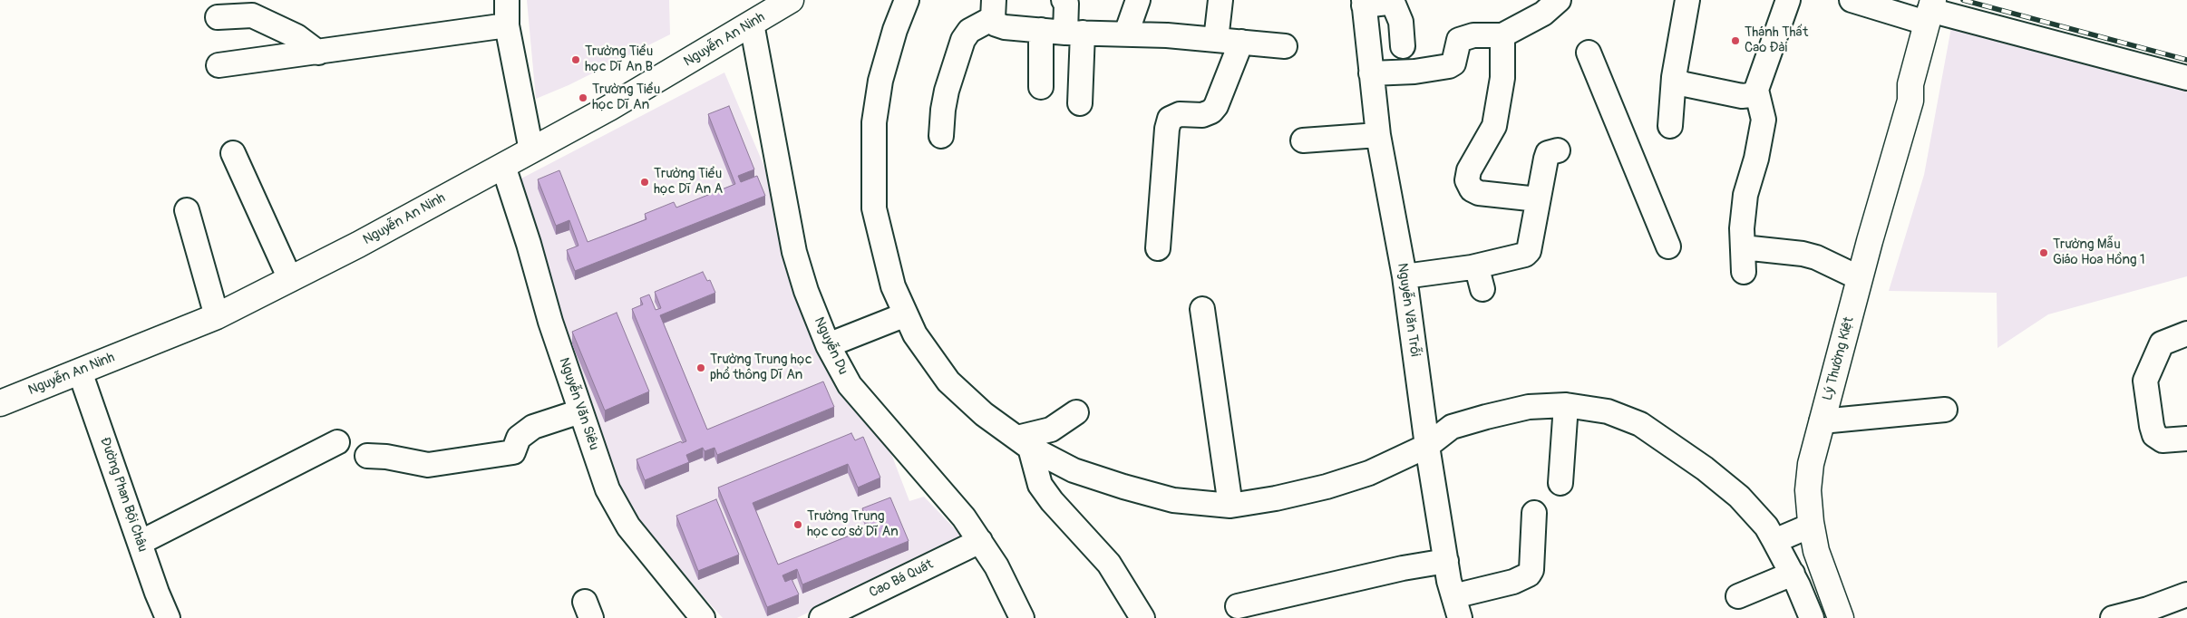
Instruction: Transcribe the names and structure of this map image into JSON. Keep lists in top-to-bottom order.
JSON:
{
  "streets": {
    "main road": ["Nguyễn An Ninh", "Lý Thường Kiệt"],
    "street": [
      "Nguyễn Văn Trỗi",
      "Nguyễn Du",
      "Nguyễn Văn Siêu",
      "Đường Phan Bội Châu",
      "Cao Bá Quát"
    ]
  },
  "crossings": [
    ["Nguyễn An Ninh", "Nguyễn Du"],
    ["Nguyễn An Ninh", "Nguyễn Văn Siêu"],
    ["Nguyễn An Ninh", "Đường Phan Bội Châu"],
    ["Nguyễn Du", "Cao Bá Quát"]
  ],
  "places": [
    "Thánh Thất Cao Đài",
    "Trường Tiểu học Dĩ An B",
    "Trường Tiểu học Dĩ An",
    "Trường Tiểu học Dĩ An A",
    "Trường Mẫu Giáo Hoa Hồng 1",
    "Trường Trung học phổ thông Dĩ An",
    "Trường Trung học cơ sở Dĩ An"
  ]
}
